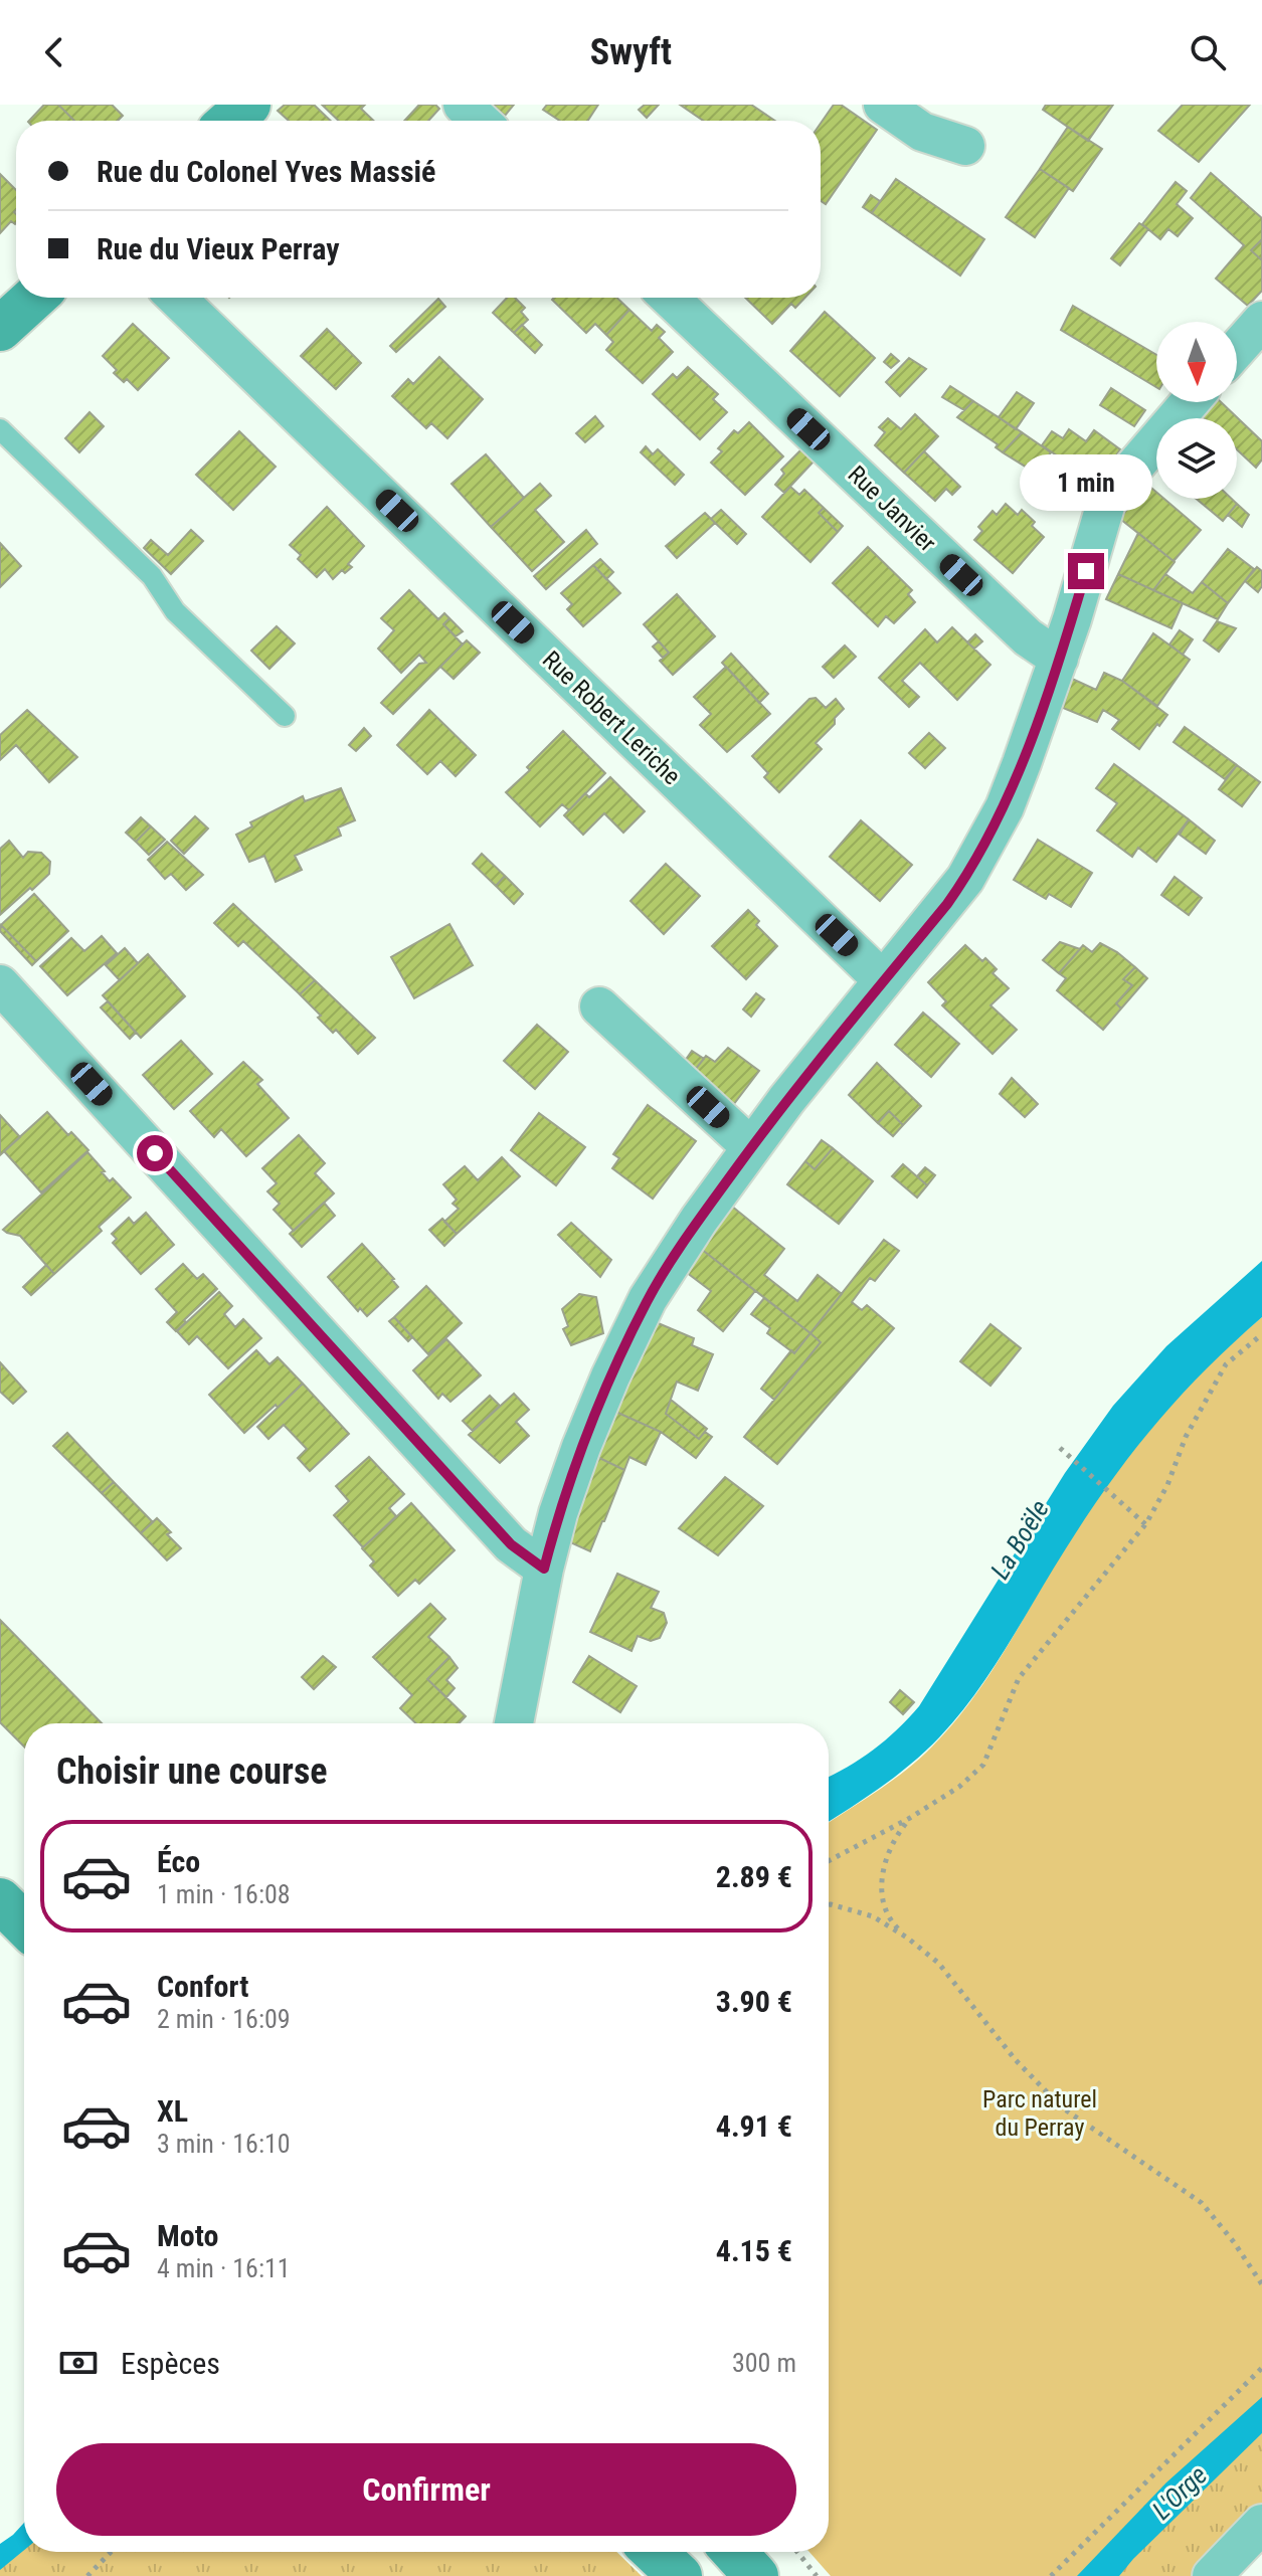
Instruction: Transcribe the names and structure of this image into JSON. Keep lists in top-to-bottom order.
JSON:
{
  "streets": {
    "street": ["Rue Janvier", "Rue Robert Leriche"]
  },
  "water": ["La Boële", "L'Orge"],
  "parks": ["Parc naturel du Perray"],
  "north": "bottom",
  "page": {
    "header": "Swyft",
    "banner": ["Rue du Colonel Yves Massié", "Rue du Vieux Perray"],
    "bubble": "1 min",
    "heading": "Choisir une course",
    "list": [
      {
        "name": "Éco",
        "note": "1 min · 16:08",
        "value": "2.89 €"
      },
      {
        "name": "Confort",
        "note": "2 min · 16:09",
        "value": "3.90 €"
      },
      {
        "name": "XL",
        "note": "3 min · 16:10",
        "value": "4.91 €"
      },
      {
        "name": "Moto",
        "note": "4 min · 16:11",
        "value": "4.15 €"
      }
    ],
    "pay": ["Espèces", "300 m"],
    "buttons": "Confirmer"
  }
}
